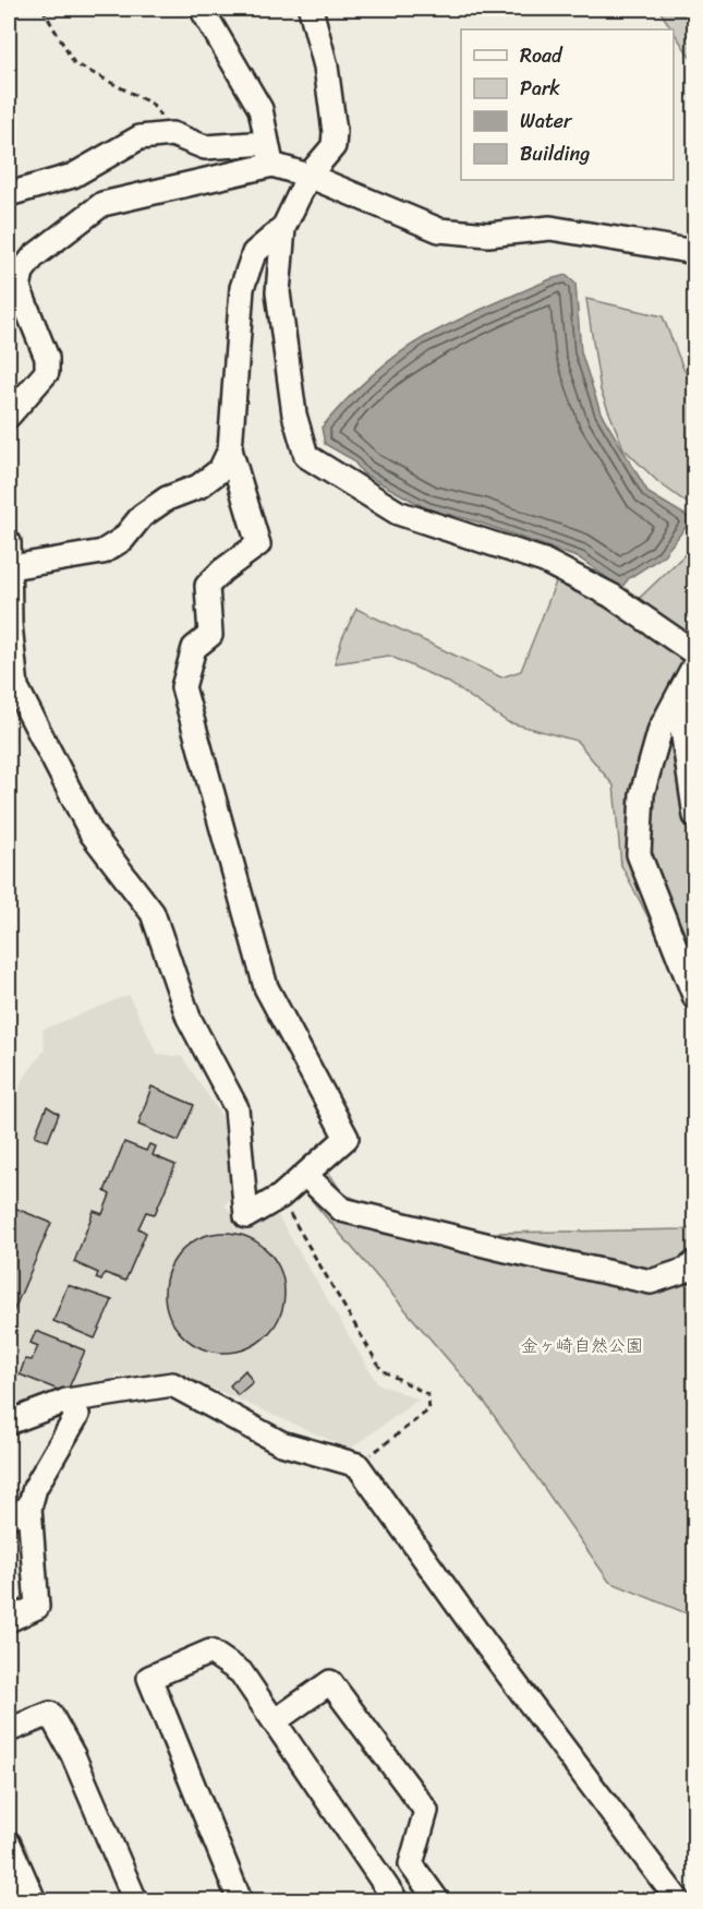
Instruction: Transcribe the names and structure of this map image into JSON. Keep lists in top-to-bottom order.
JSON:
{
  "parks": ["金ヶ崎自然公園"],
  "legend": [
    "Road",
    "Park",
    "Water",
    "Building"
  ]
}
